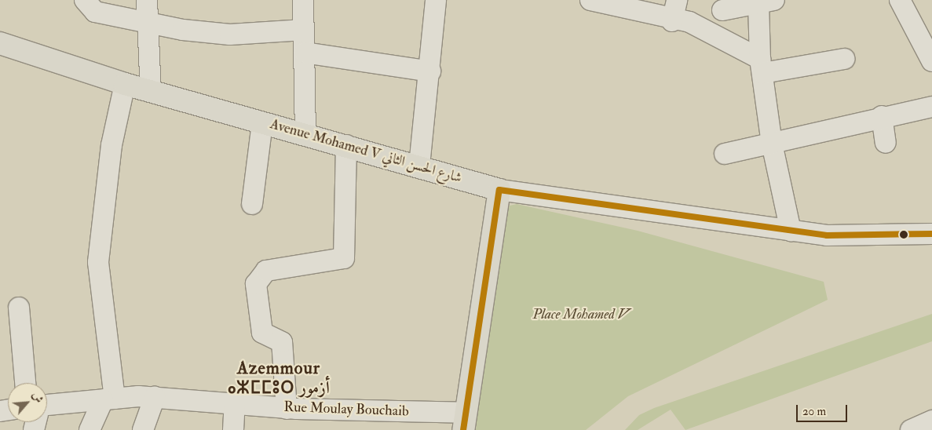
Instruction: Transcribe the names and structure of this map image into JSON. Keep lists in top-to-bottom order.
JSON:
{
  "streets": {
    "main road": ["Avenue Mohamed V شارع الحسن الثاني"],
    "street": ["Rue Moulay Bouchaib"]
  },
  "districts": ["Azemmour ⴰⵣⵎⵎⵓⵔ أزمور"],
  "parks": ["Place Mohamed V"],
  "scale_bar": "20 m",
  "north": "top right"
}
